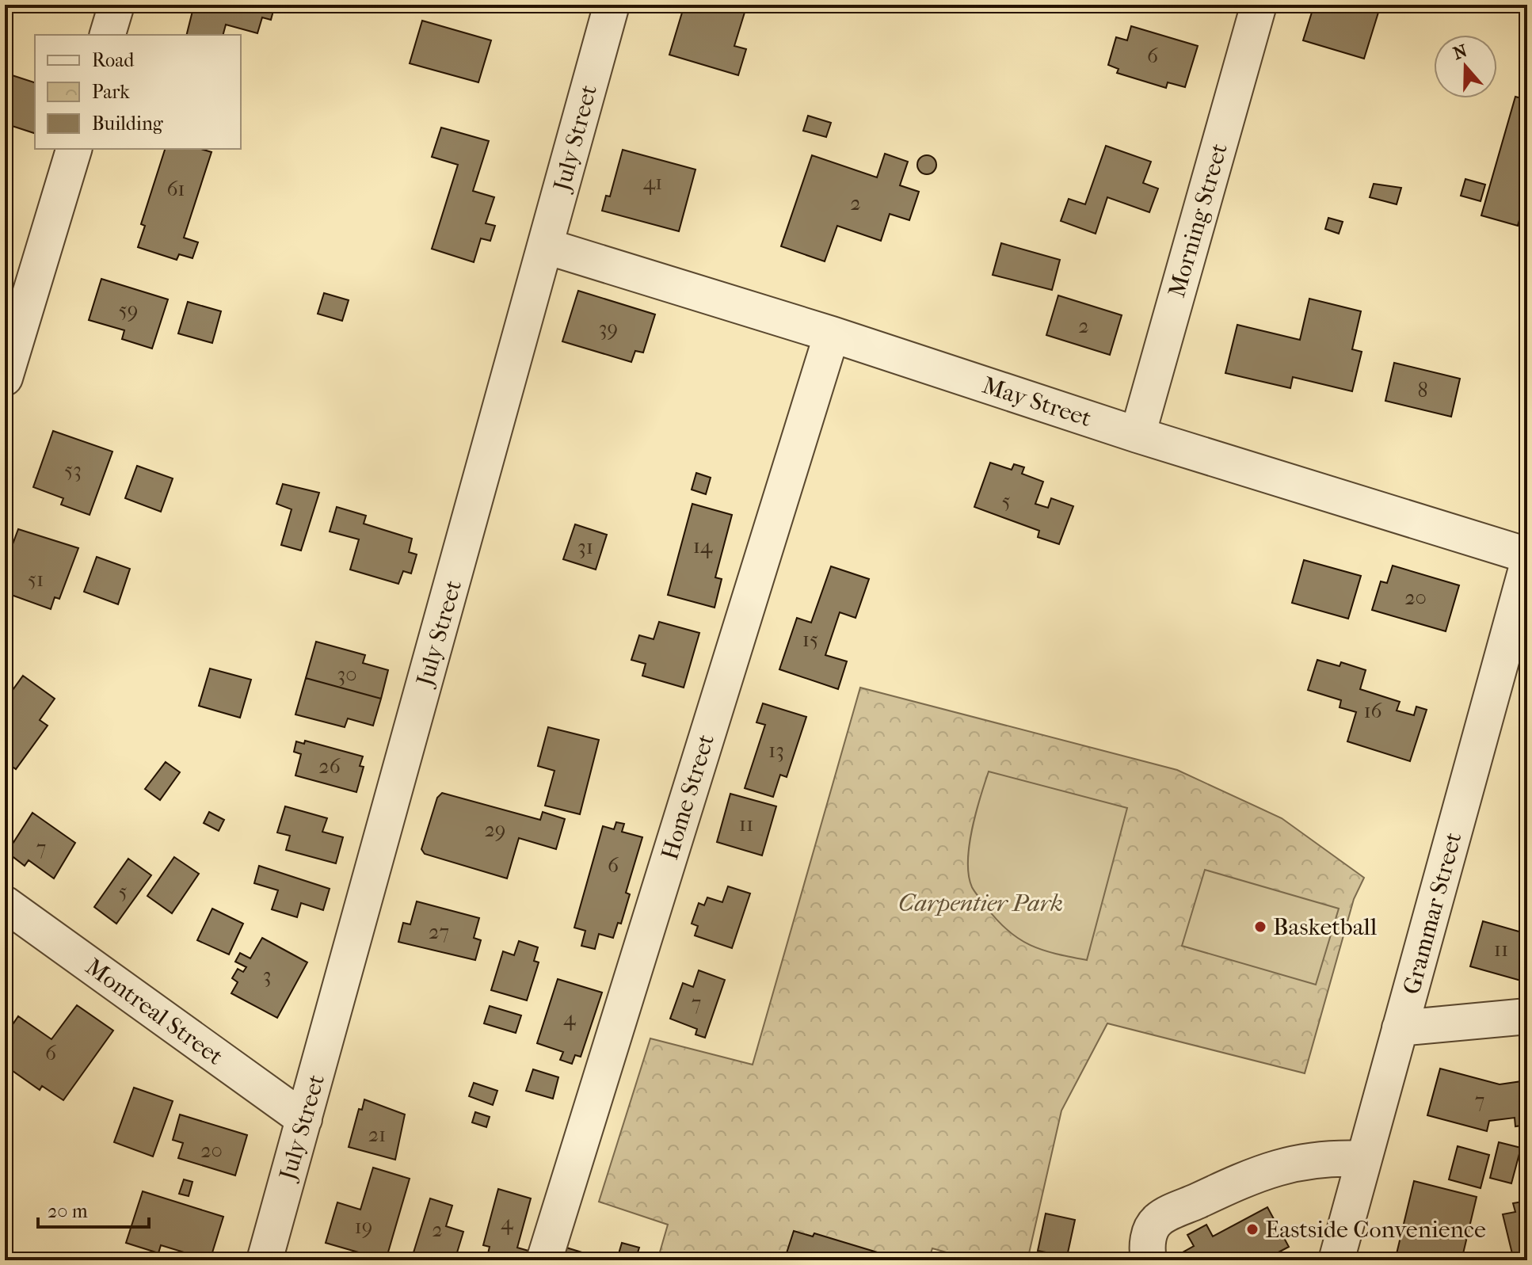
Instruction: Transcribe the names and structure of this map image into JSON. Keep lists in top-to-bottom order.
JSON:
{
  "streets": {
    "street": [
      "July Street",
      "Morning Street",
      "May Street",
      "Home Street",
      "Grammar Street",
      "Montreal Street"
    ]
  },
  "crossings": [
    ["July Street", "May Street"],
    ["July Street", "Montreal Street"],
    ["Morning Street", "May Street"],
    ["May Street", "Home Street"]
  ],
  "parks": ["Carpentier Park"],
  "places": ["Basketball", "Eastside Convenience"],
  "house_numbers": [
    "6",
    "41",
    "61",
    "2",
    "59",
    "2",
    "39",
    "8",
    "53",
    "5",
    "14",
    "31",
    "51",
    "20",
    "15",
    "30",
    "16",
    "13",
    "26",
    "11",
    "29",
    "7",
    "6",
    "5",
    "27",
    "11",
    "3",
    "7",
    "4",
    "6",
    "7",
    "21",
    "20",
    "4",
    "19",
    "2"
  ],
  "legend": ["Road", "Park", "Building"],
  "scale_bar": "20 m",
  "north": "top"
}
